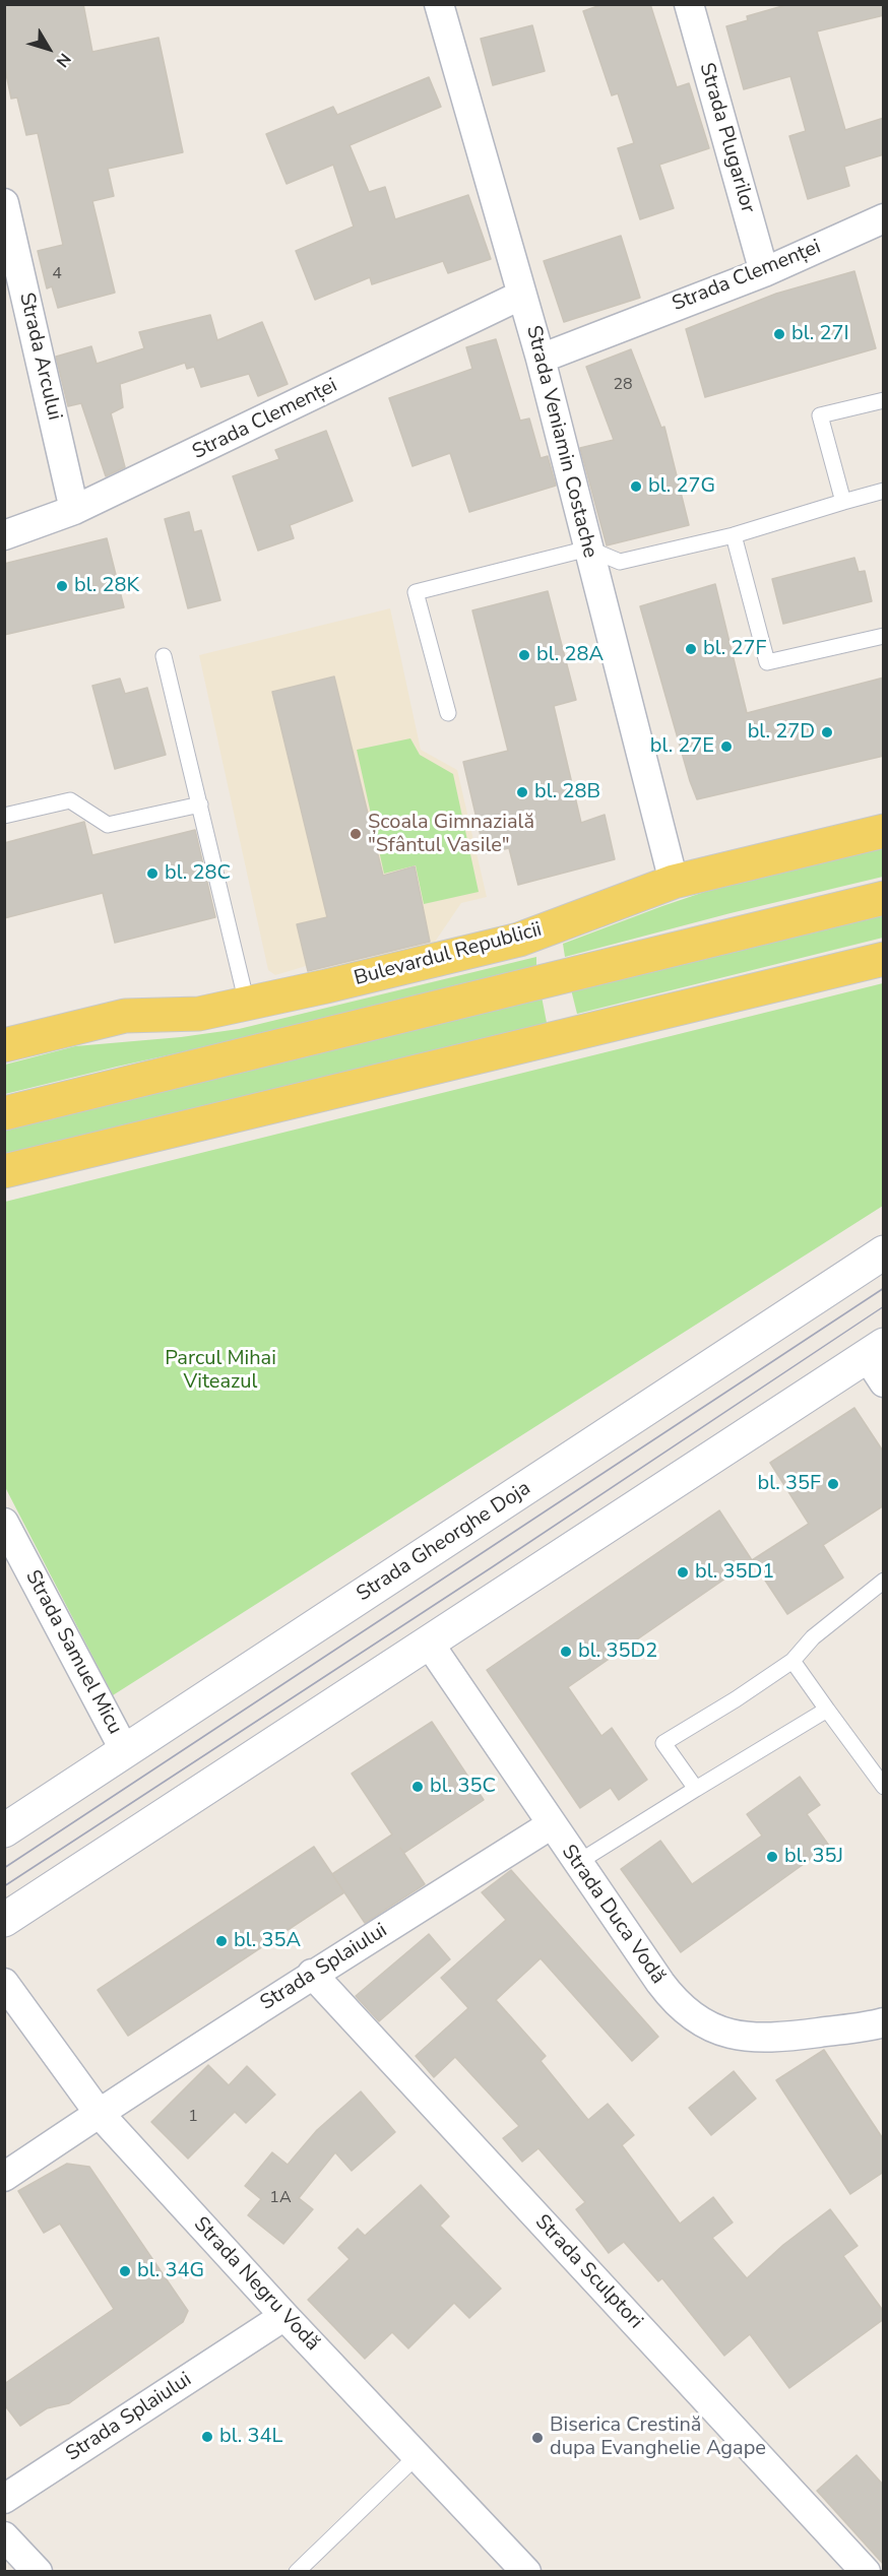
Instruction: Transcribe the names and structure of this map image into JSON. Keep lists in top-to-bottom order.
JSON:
{
  "streets": {
    "main road": ["Bulevardul Republicii", "Strada Gheorghe Doja"],
    "street": [
      "Strada Plugarilor",
      "Strada Clemenței",
      "Strada Arcului",
      "Strada Veniamin Costache",
      "Strada Samuel Micu",
      "Strada Duca Vodă",
      "Strada Splaiului",
      "Strada Sculptori",
      "Strada Negru Vodă"
    ]
  },
  "crossings": [
    ["Strada Plugarilor", "Strada Clemenței"],
    ["Strada Clemenței", "Strada Arcului"],
    ["Strada Clemenței", "Strada Veniamin Costache"],
    ["Strada Veniamin Costache", "Bulevardul Republicii"],
    ["Strada Gheorghe Doja", "Strada Samuel Micu"],
    ["Strada Duca Vodă", "Strada Splaiului"],
    ["Strada Splaiului", "Strada Sculptori"],
    ["Strada Splaiului", "Strada Negru Vodă"]
  ],
  "parks": ["Parcul Mihai Viteazul"],
  "places": [
    "bl. 27I",
    "bl. 27G",
    "bl. 28K",
    "bl. 27F",
    "bl. 28A",
    "bl. 27D",
    "bl. 27E",
    "bl. 28B",
    "Școala Gimnazială \"Sfântul Vasile\"",
    "bl. 28C",
    "bl. 35F",
    "bl. 35D1",
    "bl. 35D2",
    "bl. 35C",
    "bl. 35J",
    "bl. 35A",
    "bl. 34G",
    "bl. 34L",
    "Biserica Crestină dupa Evanghelie Agape"
  ],
  "house_numbers": [
    "4",
    "28",
    "1",
    "1A"
  ],
  "north": "bottom right"
}
